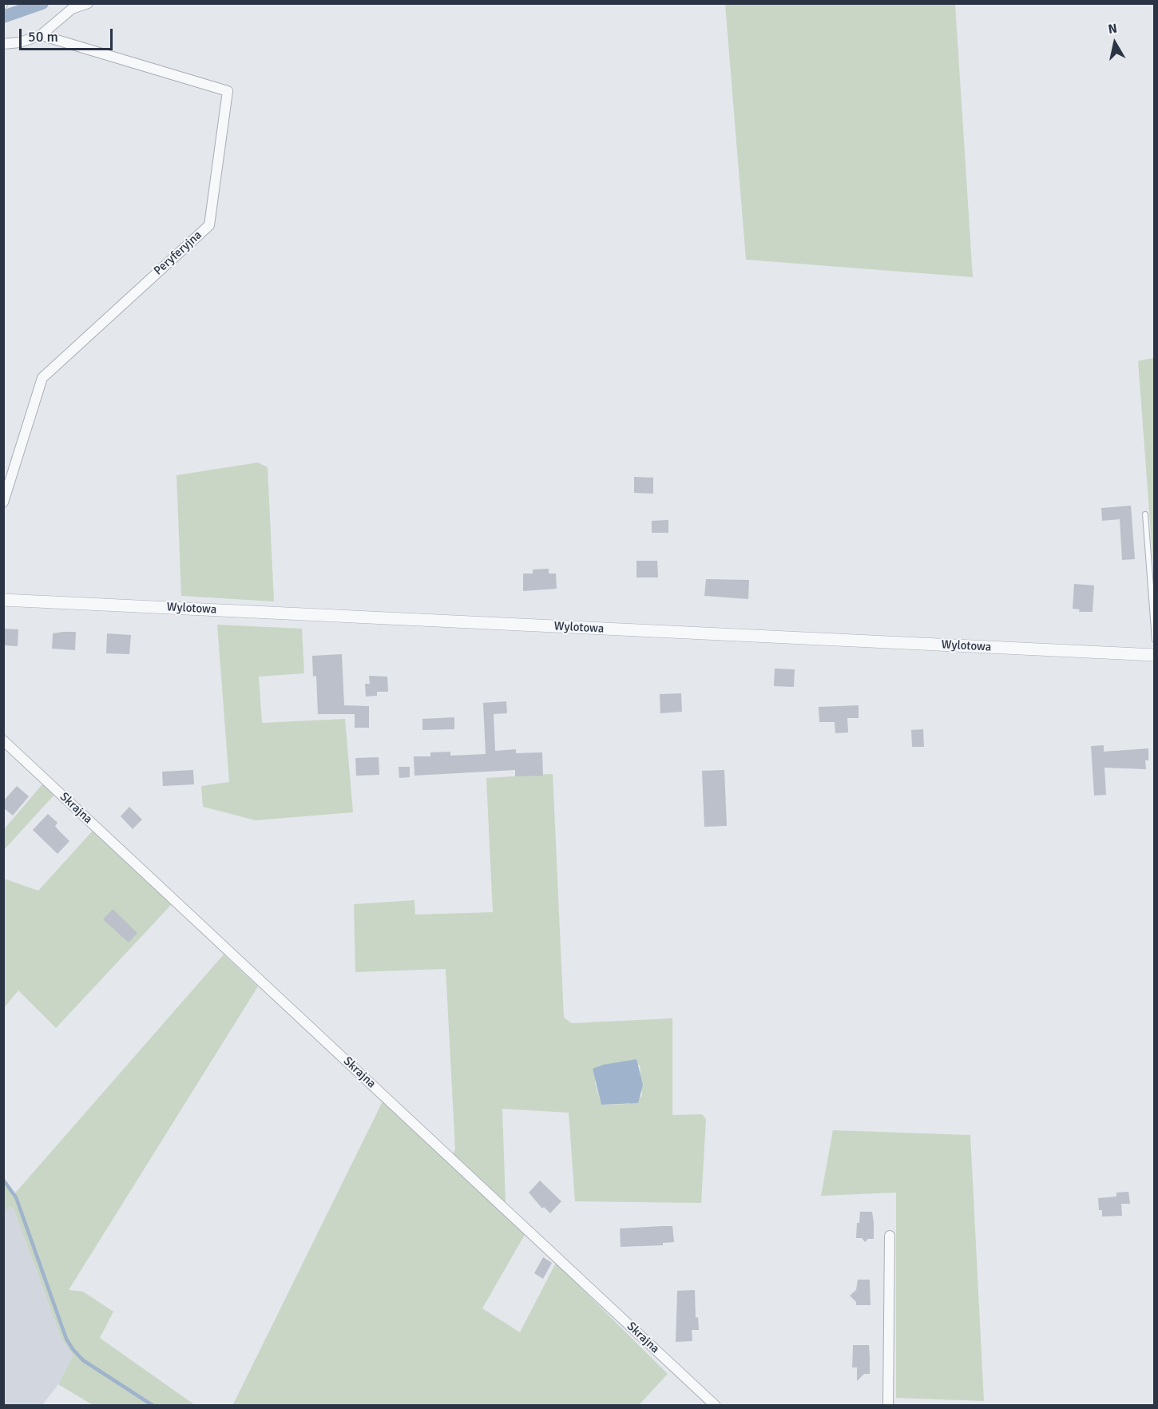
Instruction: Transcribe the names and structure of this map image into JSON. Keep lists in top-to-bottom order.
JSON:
{
  "streets": {
    "street": ["Peryferyjna", "Wylotowa", "Skrajna"]
  },
  "scale_bar": "50 m",
  "north": "top"
}
